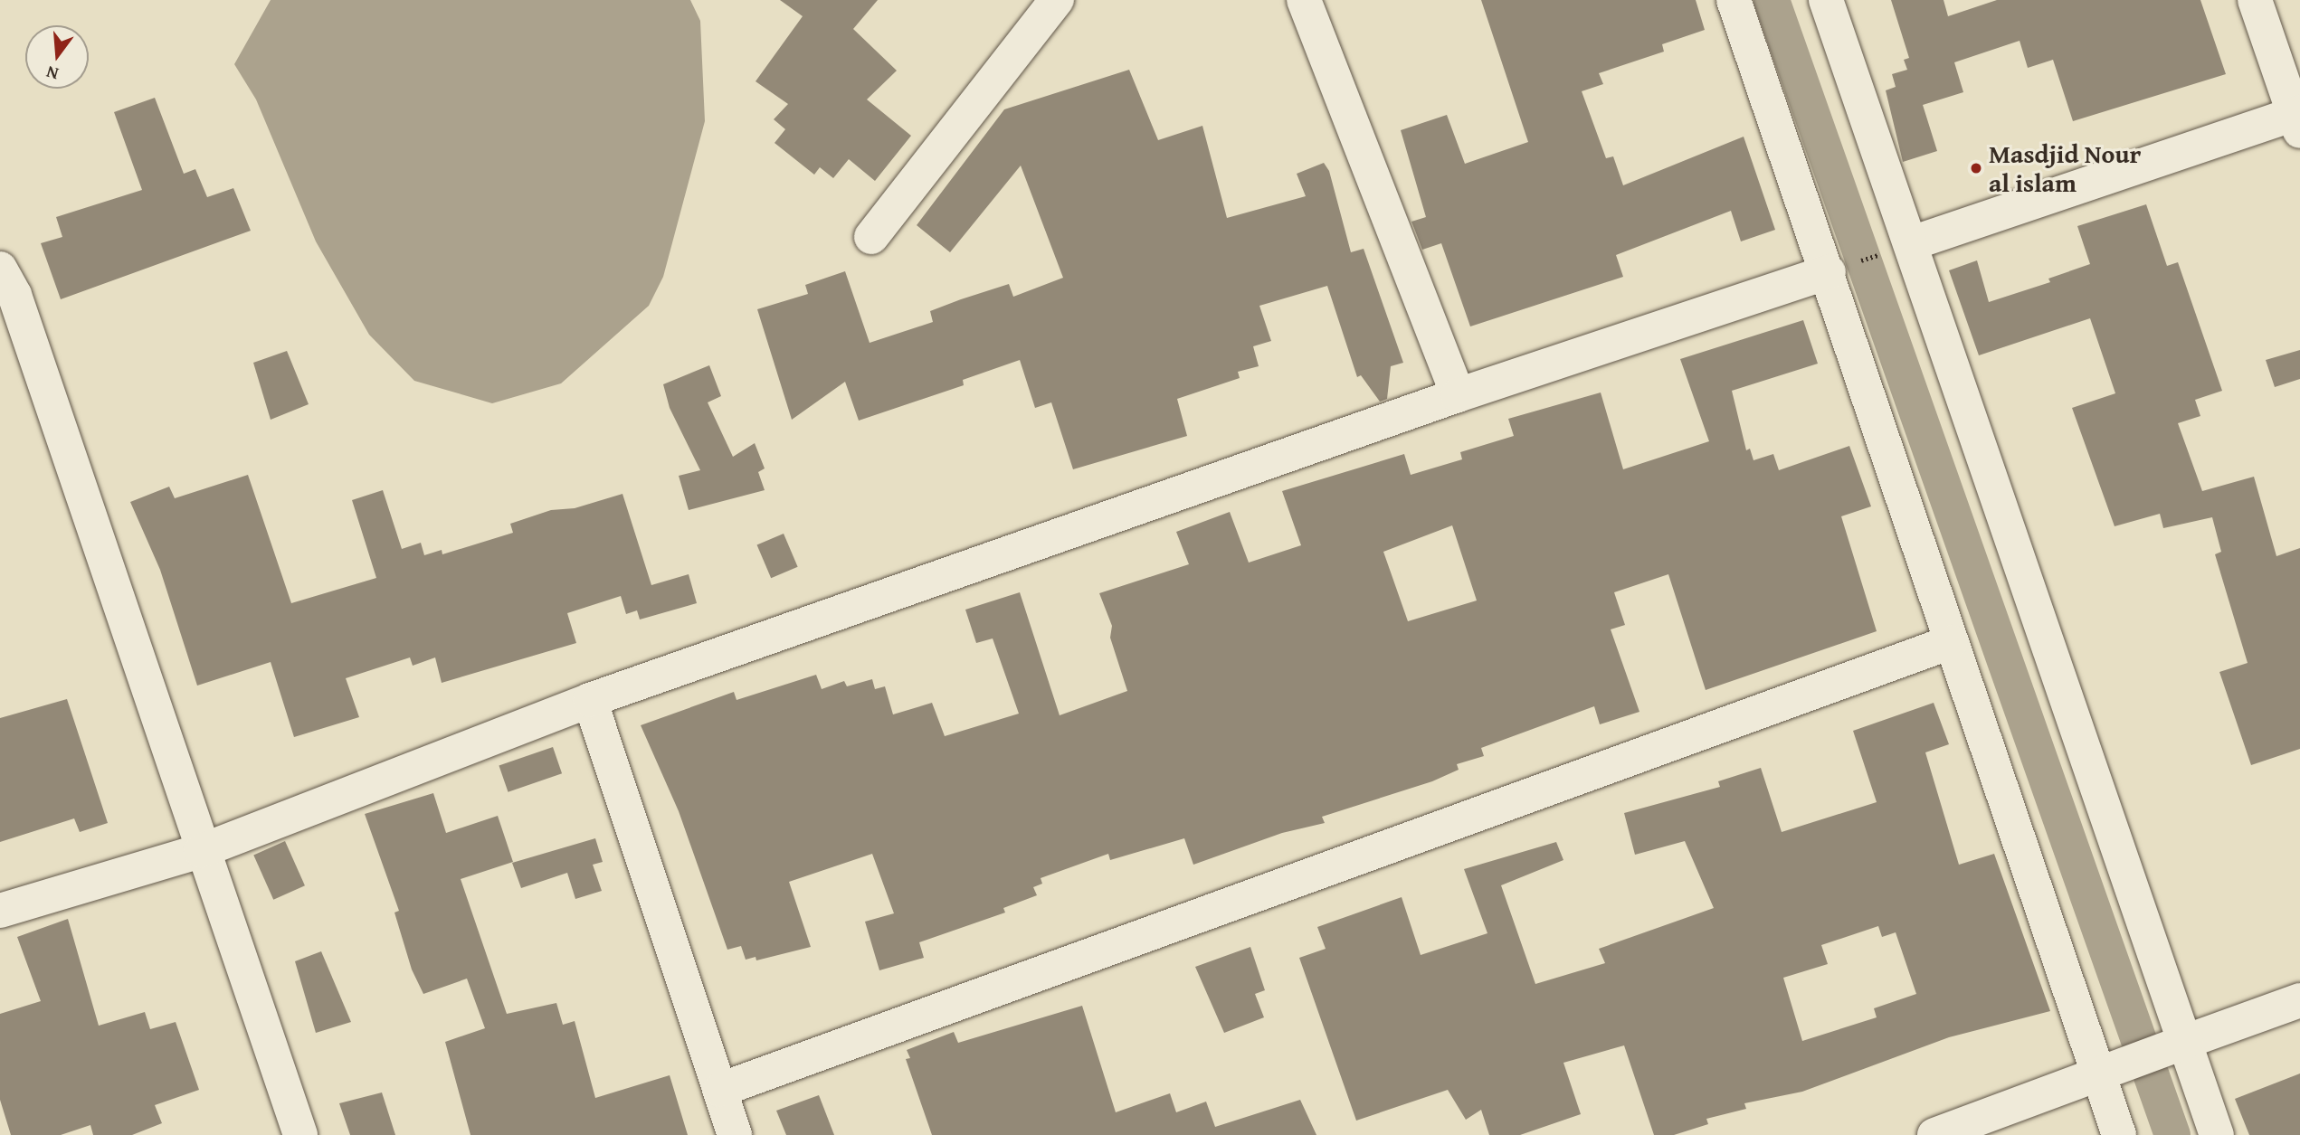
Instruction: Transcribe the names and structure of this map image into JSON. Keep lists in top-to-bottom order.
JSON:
{
  "places": ["Masdjid Nour al islam"],
  "north": "bottom"
}
